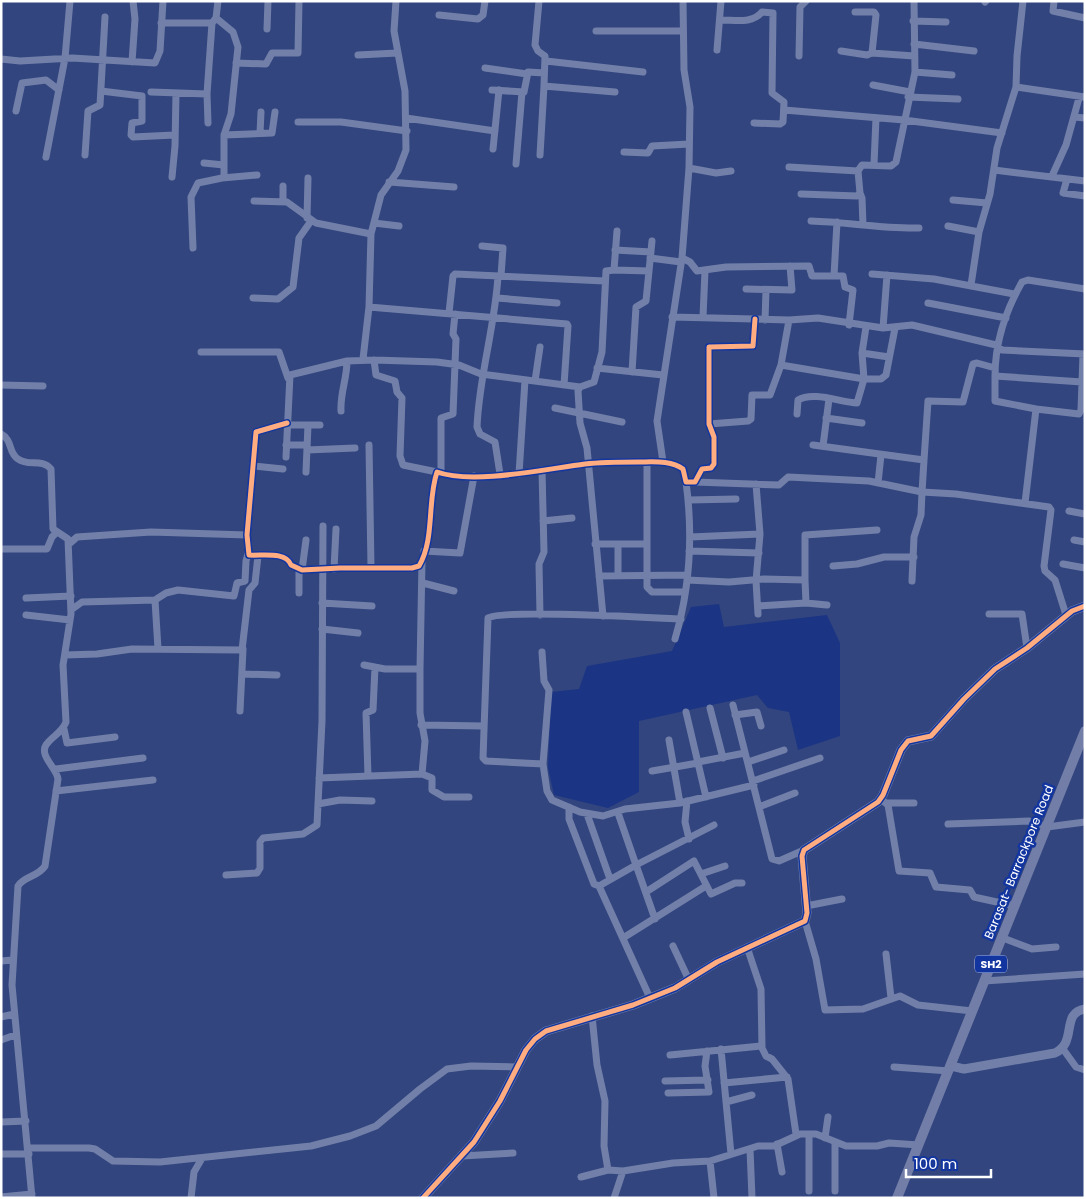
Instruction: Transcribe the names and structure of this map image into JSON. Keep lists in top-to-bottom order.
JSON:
{
  "streets": {
    "main road": ["Barasat- Barrackpore Road", "SH2"]
  },
  "scale_bar": "100 m"
}
